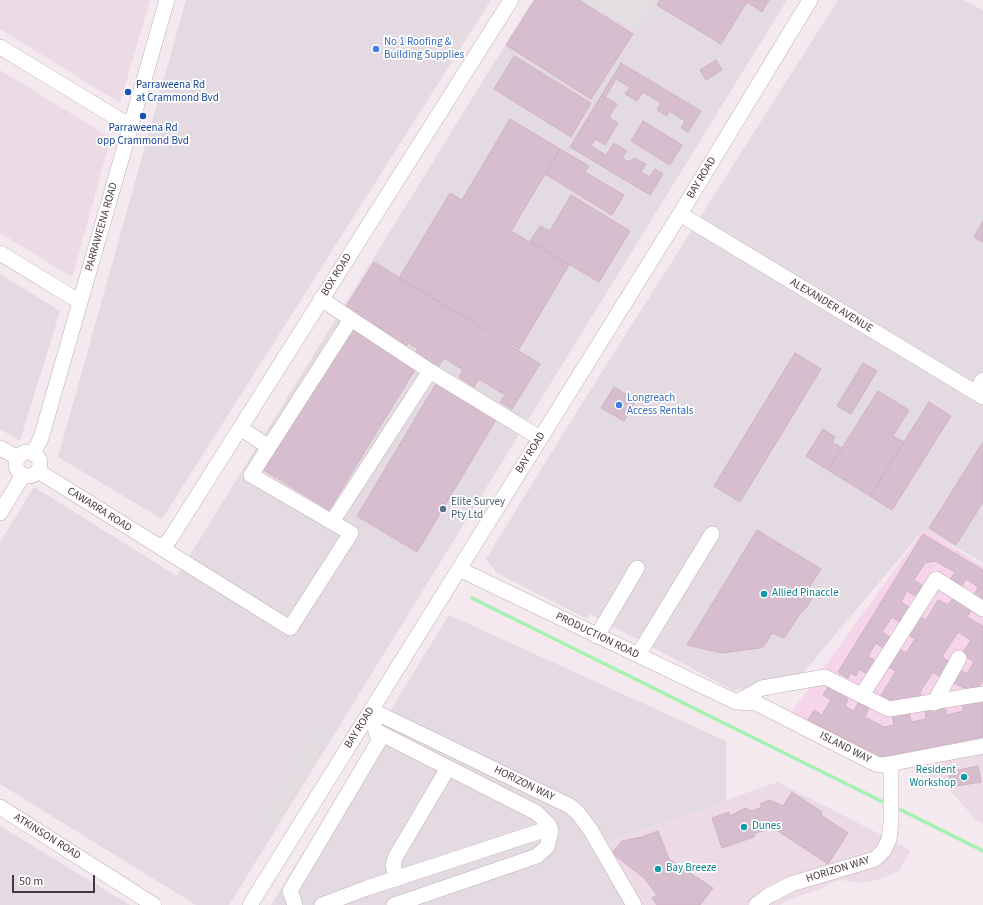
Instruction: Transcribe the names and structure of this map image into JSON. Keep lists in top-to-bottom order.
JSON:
{
  "streets": {
    "street": [
      "BAY ROAD",
      "PARRAWEENA ROAD",
      "BOX ROAD",
      "ALEXANDER AVENUE",
      "CAWARRA ROAD",
      "PRODUCTION ROAD",
      "ISLAND WAY",
      "HORIZON WAY",
      "ATKINSON ROAD"
    ]
  },
  "crossings": [
    ["BAY ROAD", "ALEXANDER AVENUE"],
    ["BAY ROAD", "PRODUCTION ROAD"],
    ["BAY ROAD", "HORIZON WAY"],
    ["PARRAWEENA ROAD", "CAWARRA ROAD"],
    ["BOX ROAD", "CAWARRA ROAD"],
    ["PRODUCTION ROAD", "ISLAND WAY"],
    ["ISLAND WAY", "HORIZON WAY"]
  ],
  "places": [
    "No 1 Roofing & Building Supplies",
    "Parraweena Rd at Crammond Bvd",
    "Parraweena Rd opp Crammond Bvd",
    "Longreach Access Rentals",
    "Elite Survey Pty Ltd",
    "Allied Pinaccle",
    "Resident Workshop",
    "Dunes",
    "Bay Breeze"
  ],
  "scale_bar": "50 m"
}
